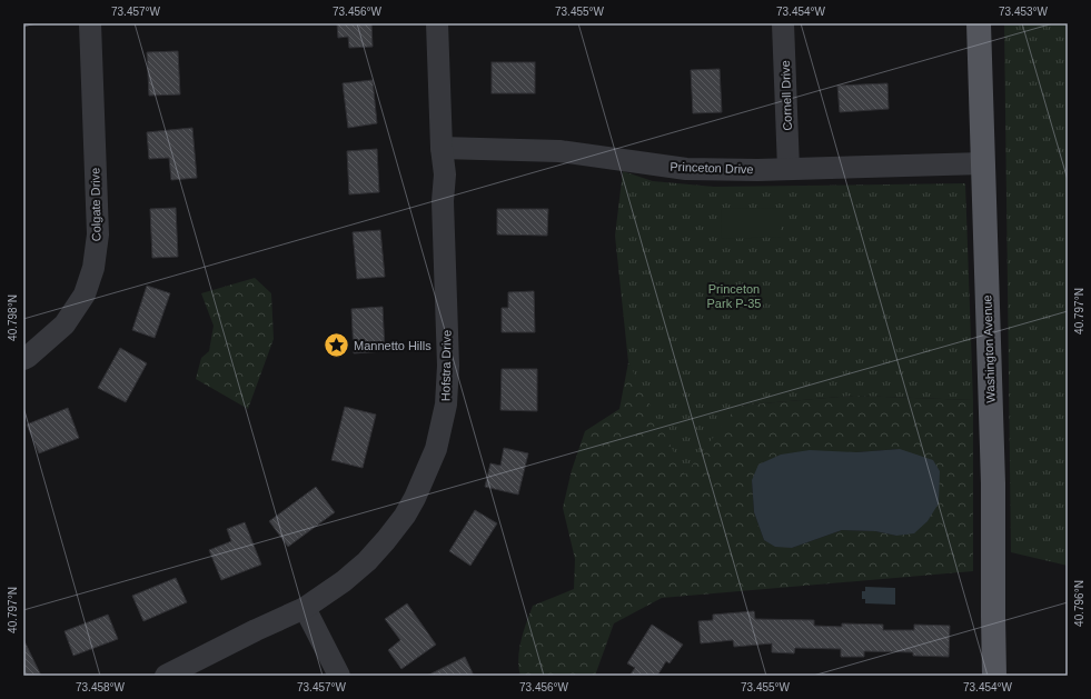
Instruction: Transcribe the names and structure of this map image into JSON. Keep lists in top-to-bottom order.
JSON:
{
  "streets": {
    "main road": ["Washington Avenue"],
    "street": [
      "Cornell Drive",
      "Princeton Drive",
      "Colgate Drive",
      "Hofstra Drive"
    ]
  },
  "crossings": [
    ["Cornell Drive", "Princeton Drive"],
    ["Princeton Drive", "Washington Avenue"],
    ["Princeton Drive", "Hofstra Drive"]
  ],
  "parks": ["Princeton Park P-35"],
  "places": {
    "place": ["Mannetto Hills"]
  },
  "coordinates": [
    "73.457°W",
    "73.456°W",
    "73.455°W",
    "73.454°W",
    "73.453°W",
    "40.797°N",
    "40.798°N",
    "40.796°N",
    "73.458°W"
  ]
}
